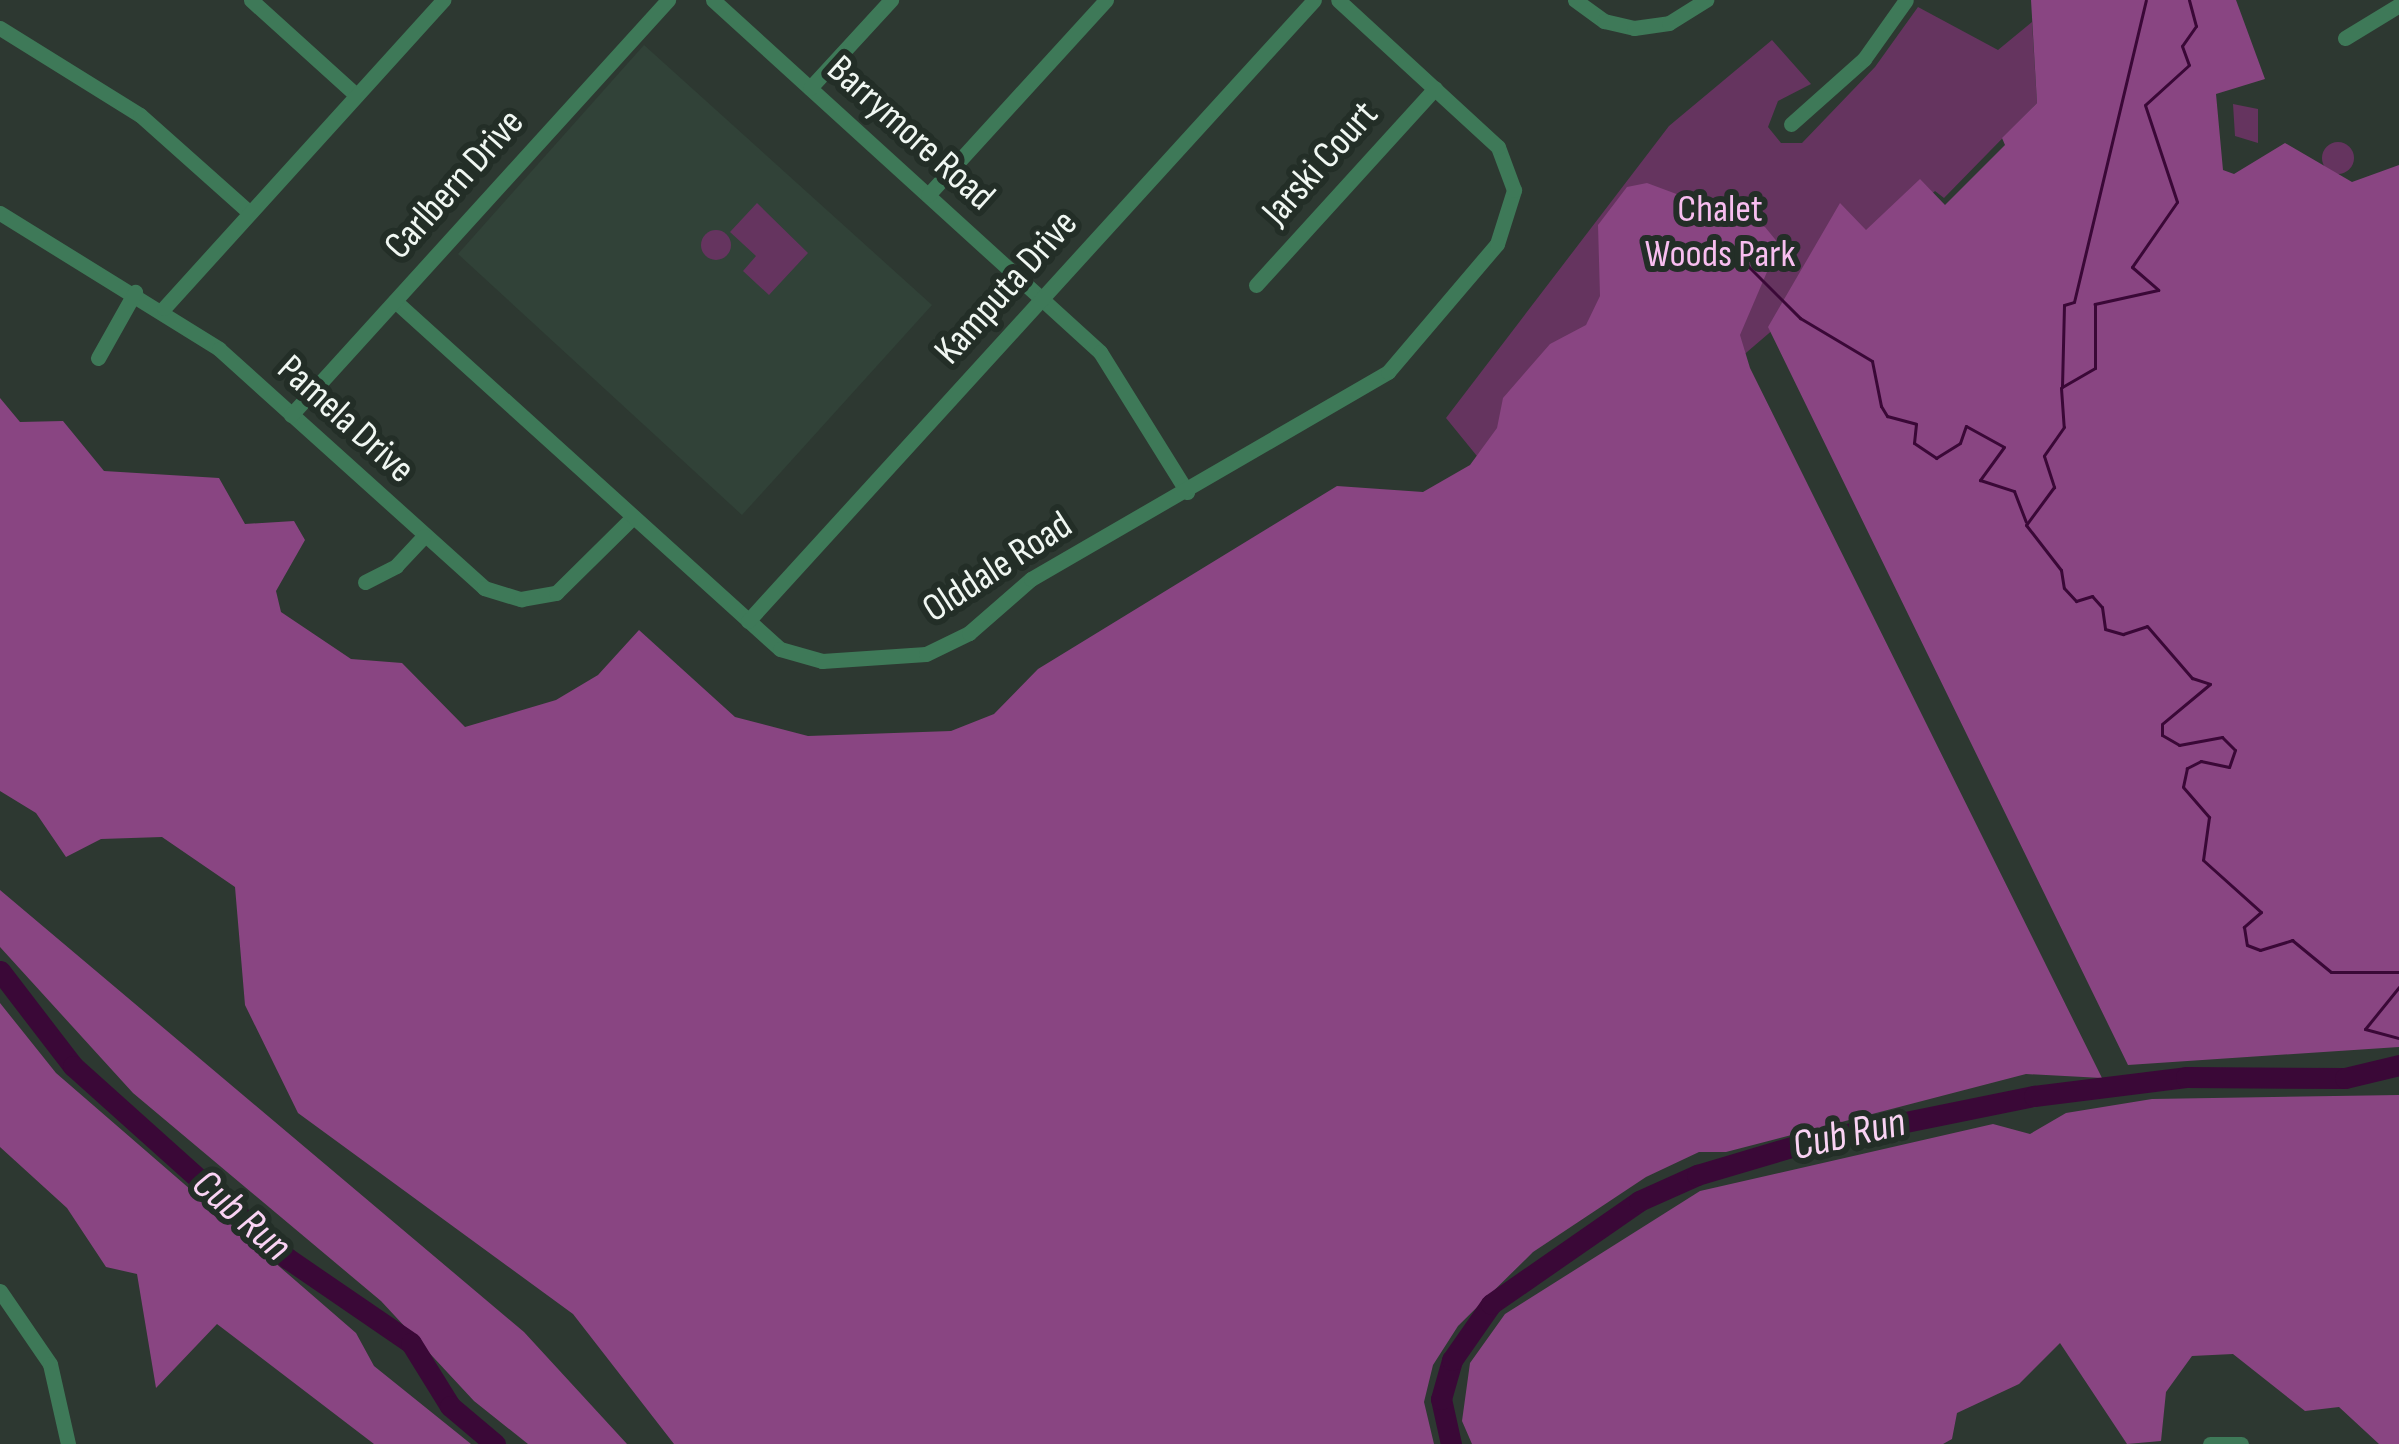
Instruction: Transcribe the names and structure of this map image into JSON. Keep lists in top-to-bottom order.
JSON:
{
  "streets": {
    "street": [
      "Barrymore Road",
      "Jarski Court",
      "Carlbern Drive",
      "Kamputa Drive",
      "Pamela Drive",
      "Olddale Road"
    ]
  },
  "crossings": [
    ["Barrymore Road", "Kamputa Drive"],
    ["Barrymore Road", "Olddale Road"],
    ["Jarski Court", "Olddale Road"],
    ["Carlbern Drive", "Pamela Drive"],
    ["Carlbern Drive", "Olddale Road"],
    ["Kamputa Drive", "Olddale Road"],
    ["Pamela Drive", "Olddale Road"]
  ],
  "water": ["Cub Run"],
  "parks": ["Chalet Woods Park"]
}
